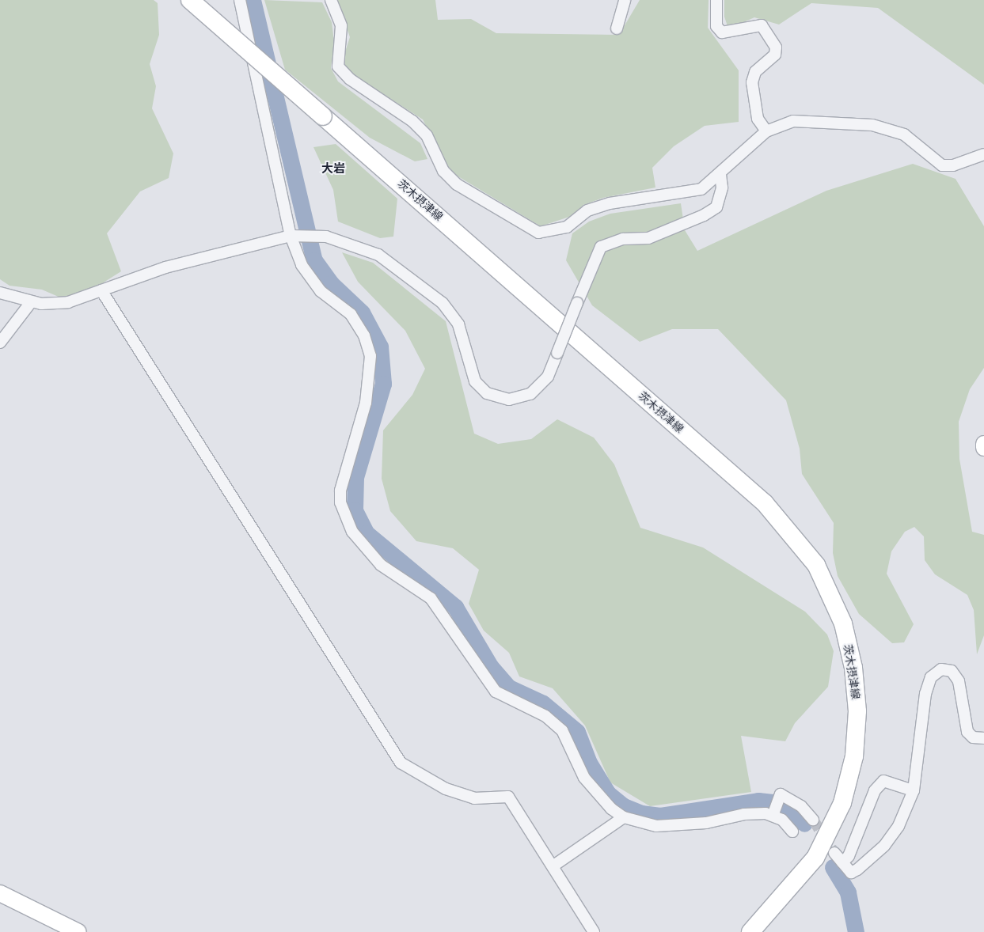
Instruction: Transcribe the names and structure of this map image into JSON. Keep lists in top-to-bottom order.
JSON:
{
  "streets": {
    "main road": ["茨木摂津線"]
  },
  "districts": ["大岩"]
}
